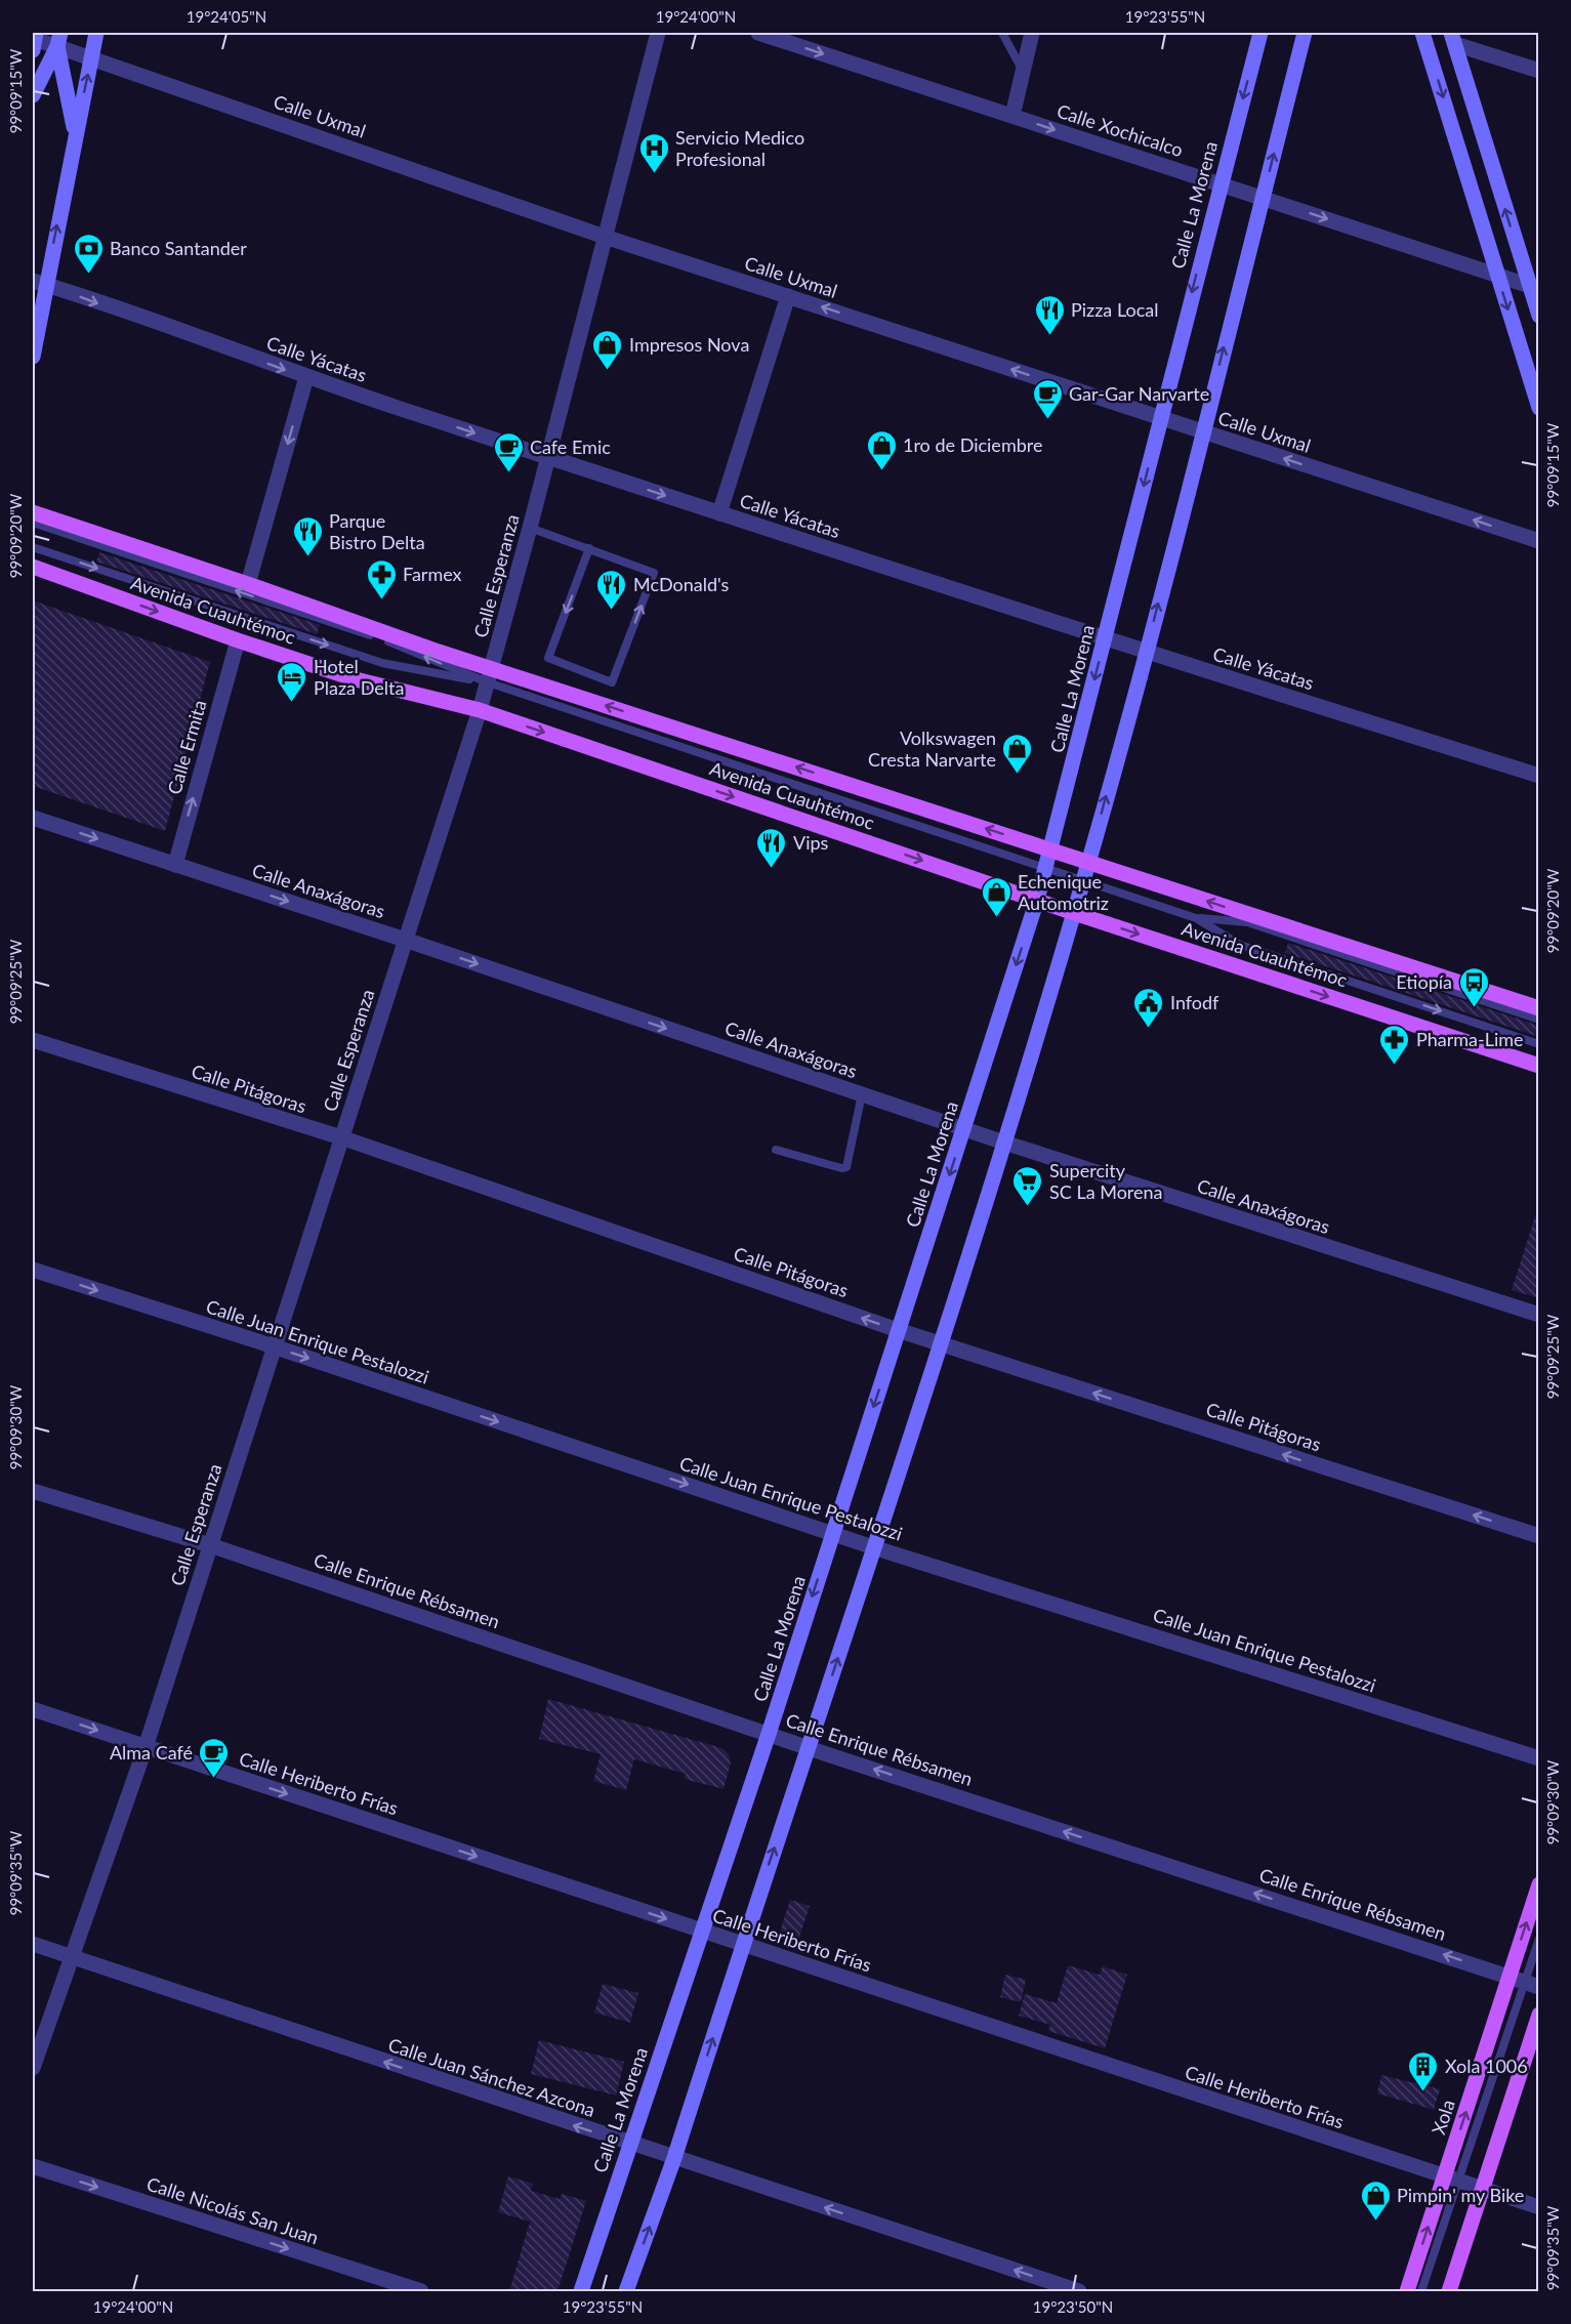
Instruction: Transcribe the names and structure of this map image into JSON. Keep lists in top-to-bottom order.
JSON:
{
  "streets": {
    "main road": ["Avenida Cuauhtémoc", "Xola"],
    "street": [
      "Calle Uxmal",
      "Calle Xochicalco",
      "Calle La Morena",
      "Calle Yácatas",
      "Calle Esperanza",
      "Calle Ermita",
      "Calle Anaxágoras",
      "Calle Pitágoras",
      "Calle Juan Enrique Pestalozzi",
      "Calle Enrique Rébsamen",
      "Calle Heriberto Frías",
      "Calle Juan Sánchez Azcona",
      "Calle Nicolás San Juan"
    ]
  },
  "crossings": [
    ["Calle Uxmal", "Calle La Morena"],
    ["Calle Uxmal", "Calle Esperanza"],
    ["Calle Xochicalco", "Calle La Morena"],
    ["Calle La Morena", "Calle Yácatas"],
    ["Calle La Morena", "Avenida Cuauhtémoc"],
    ["Calle La Morena", "Calle Anaxágoras"],
    ["Calle La Morena", "Calle Pitágoras"],
    ["Calle La Morena", "Calle Juan Enrique Pestalozzi"],
    ["Calle La Morena", "Calle Enrique Rébsamen"],
    ["Calle La Morena", "Calle Heriberto Frías"],
    ["Calle La Morena", "Calle Juan Sánchez Azcona"],
    ["Calle Yácatas", "Calle Esperanza"],
    ["Calle Esperanza", "Avenida Cuauhtémoc"],
    ["Calle Esperanza", "Calle Anaxágoras"],
    ["Calle Esperanza", "Calle Pitágoras"],
    ["Calle Esperanza", "Calle Juan Enrique Pestalozzi"],
    ["Calle Esperanza", "Calle Enrique Rébsamen"],
    ["Calle Esperanza", "Calle Heriberto Frías"],
    ["Calle Esperanza", "Calle Juan Sánchez Azcona"],
    ["Avenida Cuauhtémoc", "Calle Ermita"],
    ["Calle Ermita", "Calle Anaxágoras"],
    ["Calle Enrique Rébsamen", "Xola"],
    ["Calle Heriberto Frías", "Xola"]
  ],
  "one_way": [
    "Calle Uxmal",
    "Calle Xochicalco",
    "Calle Yácatas",
    "Calle Ermita",
    "Calle Anaxágoras",
    "Calle Pitágoras",
    "Calle Juan Enrique Pestalozzi",
    "Calle Enrique Rébsamen",
    "Calle Heriberto Frías",
    "Calle Juan Sánchez Azcona",
    "Calle Nicolás San Juan"
  ],
  "places": {
    "hospital": ["Servicio Medico Profesional"],
    "bank": ["Banco Santander"],
    "restaurant": [
      "Pizza Local",
      "Parque Bistro Delta",
      "McDonald's",
      "Vips"
    ],
    "shop": [
      "Impresos Nova",
      "1ro de Diciembre",
      "Volkswagen Cresta Narvarte",
      "Echenique Automotriz",
      "Pimpin' my Bike"
    ],
    "cafe": ["Gar-Gar Narvarte", "Cafe Emic", "Alma Café"],
    "pharmacy": ["Farmex", "Pharma-Lime"],
    "hotel": ["Hotel Plaza Delta"],
    "bus stop": ["Etiopía"],
    "public building": ["Infodf"],
    "supermarket": ["Supercity SC La Morena"],
    "building": ["Xola 1006"]
  },
  "coordinates": [
    "19°24'05\"N",
    "19°24'00\"N",
    "19°23'55\"N",
    "99°09'15\"W",
    "99°09'20\"W",
    "99°09'25\"W",
    "99°09'30\"W",
    "99°09'35\"W",
    "19°23'50\"N"
  ]
}
